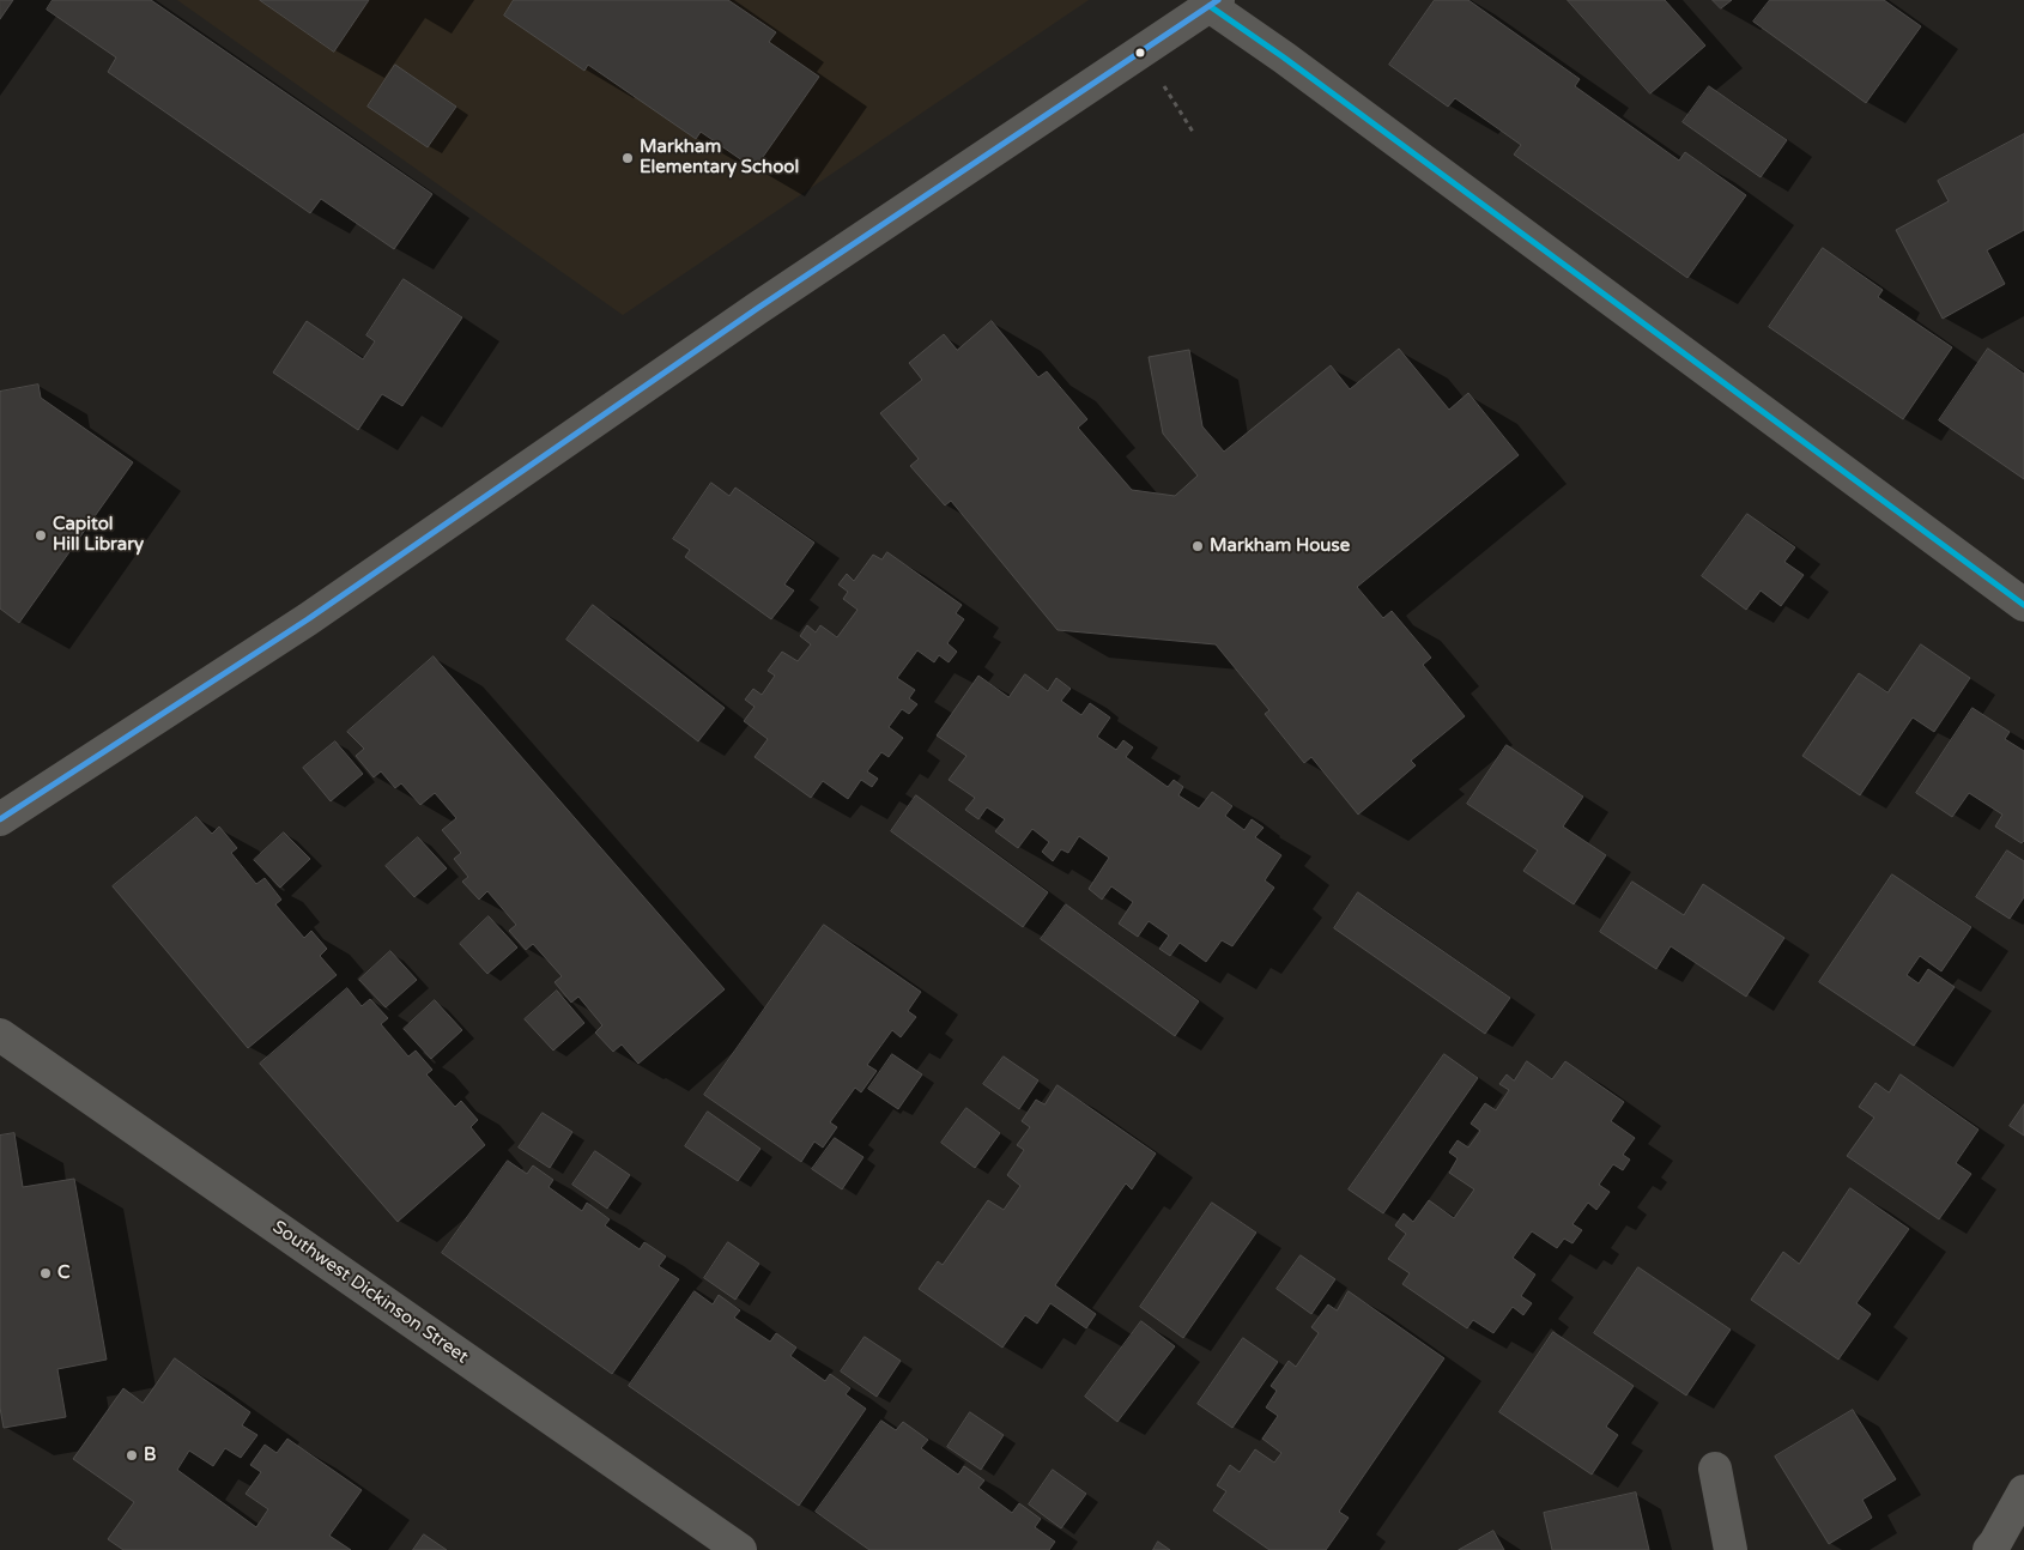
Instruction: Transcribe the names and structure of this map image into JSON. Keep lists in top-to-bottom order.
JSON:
{
  "streets": {
    "street": ["Southwest Dickinson Street"]
  },
  "places": [
    "Markham Elementary School",
    "Capitol Hill Library",
    "Markham House",
    "C",
    "B"
  ]
}
